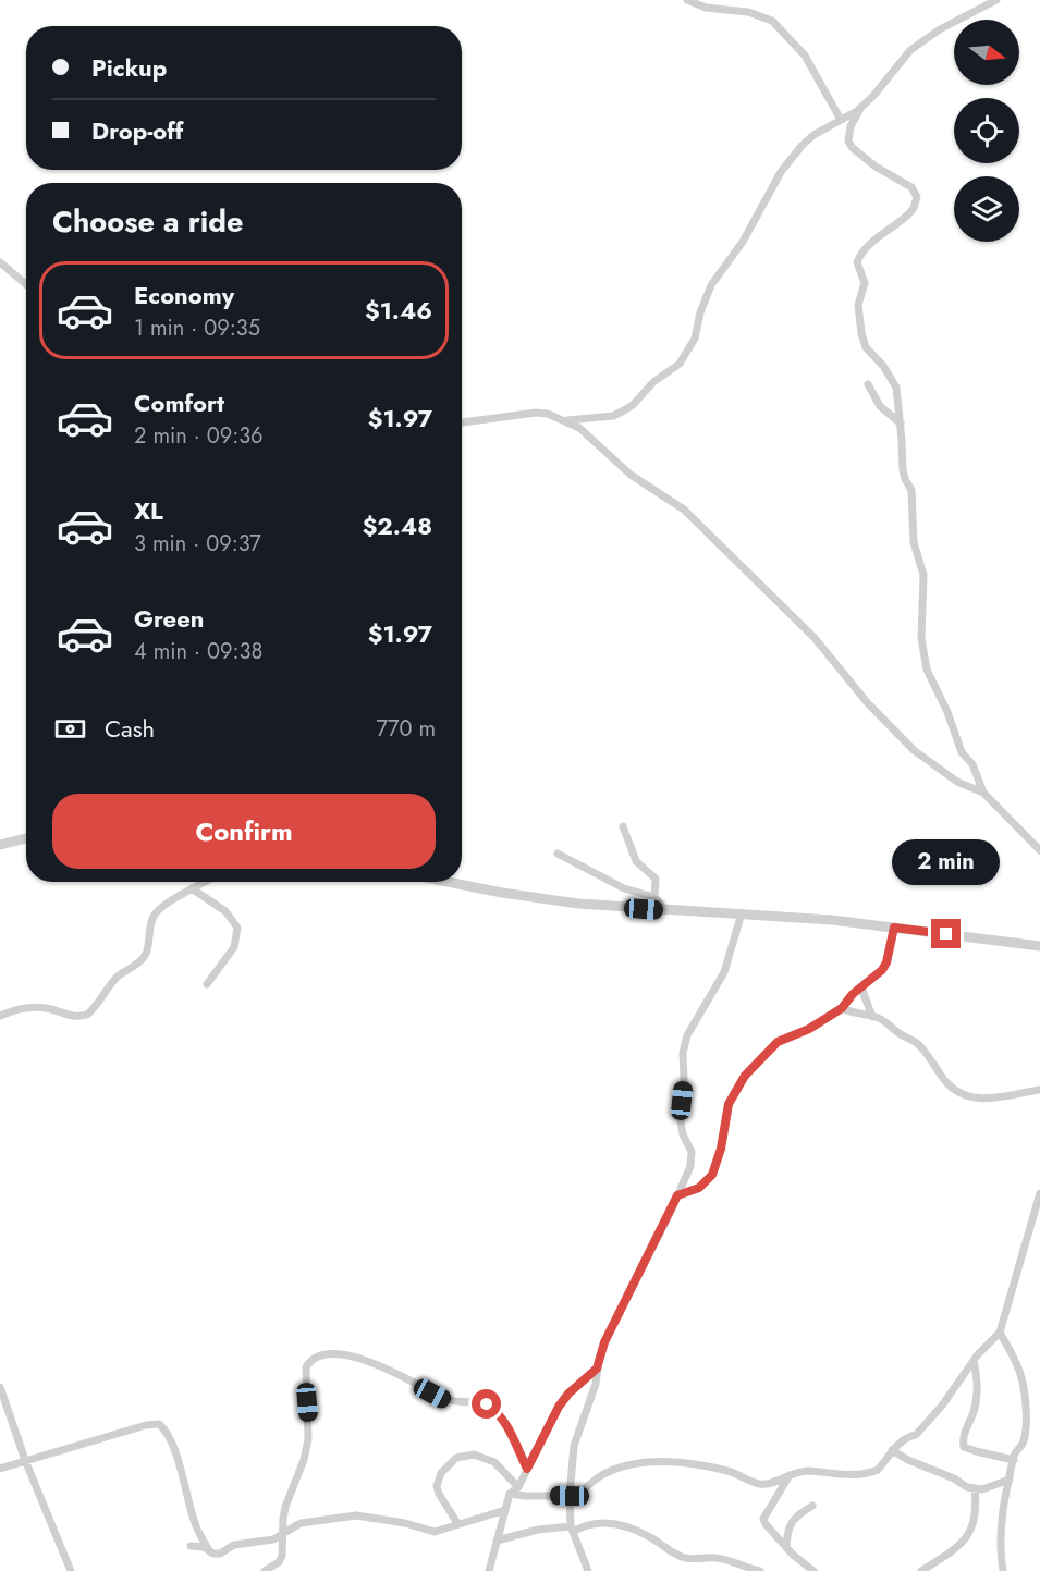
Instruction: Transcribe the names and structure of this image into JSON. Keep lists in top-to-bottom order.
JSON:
{
  "north": "right",
  "page": {
    "banner": ["Pickup", "Drop-off"],
    "heading": "Choose a ride",
    "list": [
      {
        "name": "Economy",
        "note": "1 min · 09:35",
        "value": "$1.46"
      },
      {
        "name": "Comfort",
        "note": "2 min · 09:36",
        "value": "$1.97"
      },
      {
        "name": "XL",
        "note": "3 min · 09:37",
        "value": "$2.48"
      },
      {
        "name": "Green",
        "note": "4 min · 09:38",
        "value": "$1.97"
      }
    ],
    "pay": ["Cash", "770 m"],
    "buttons": "Confirm",
    "bubble": "2 min"
  }
}
